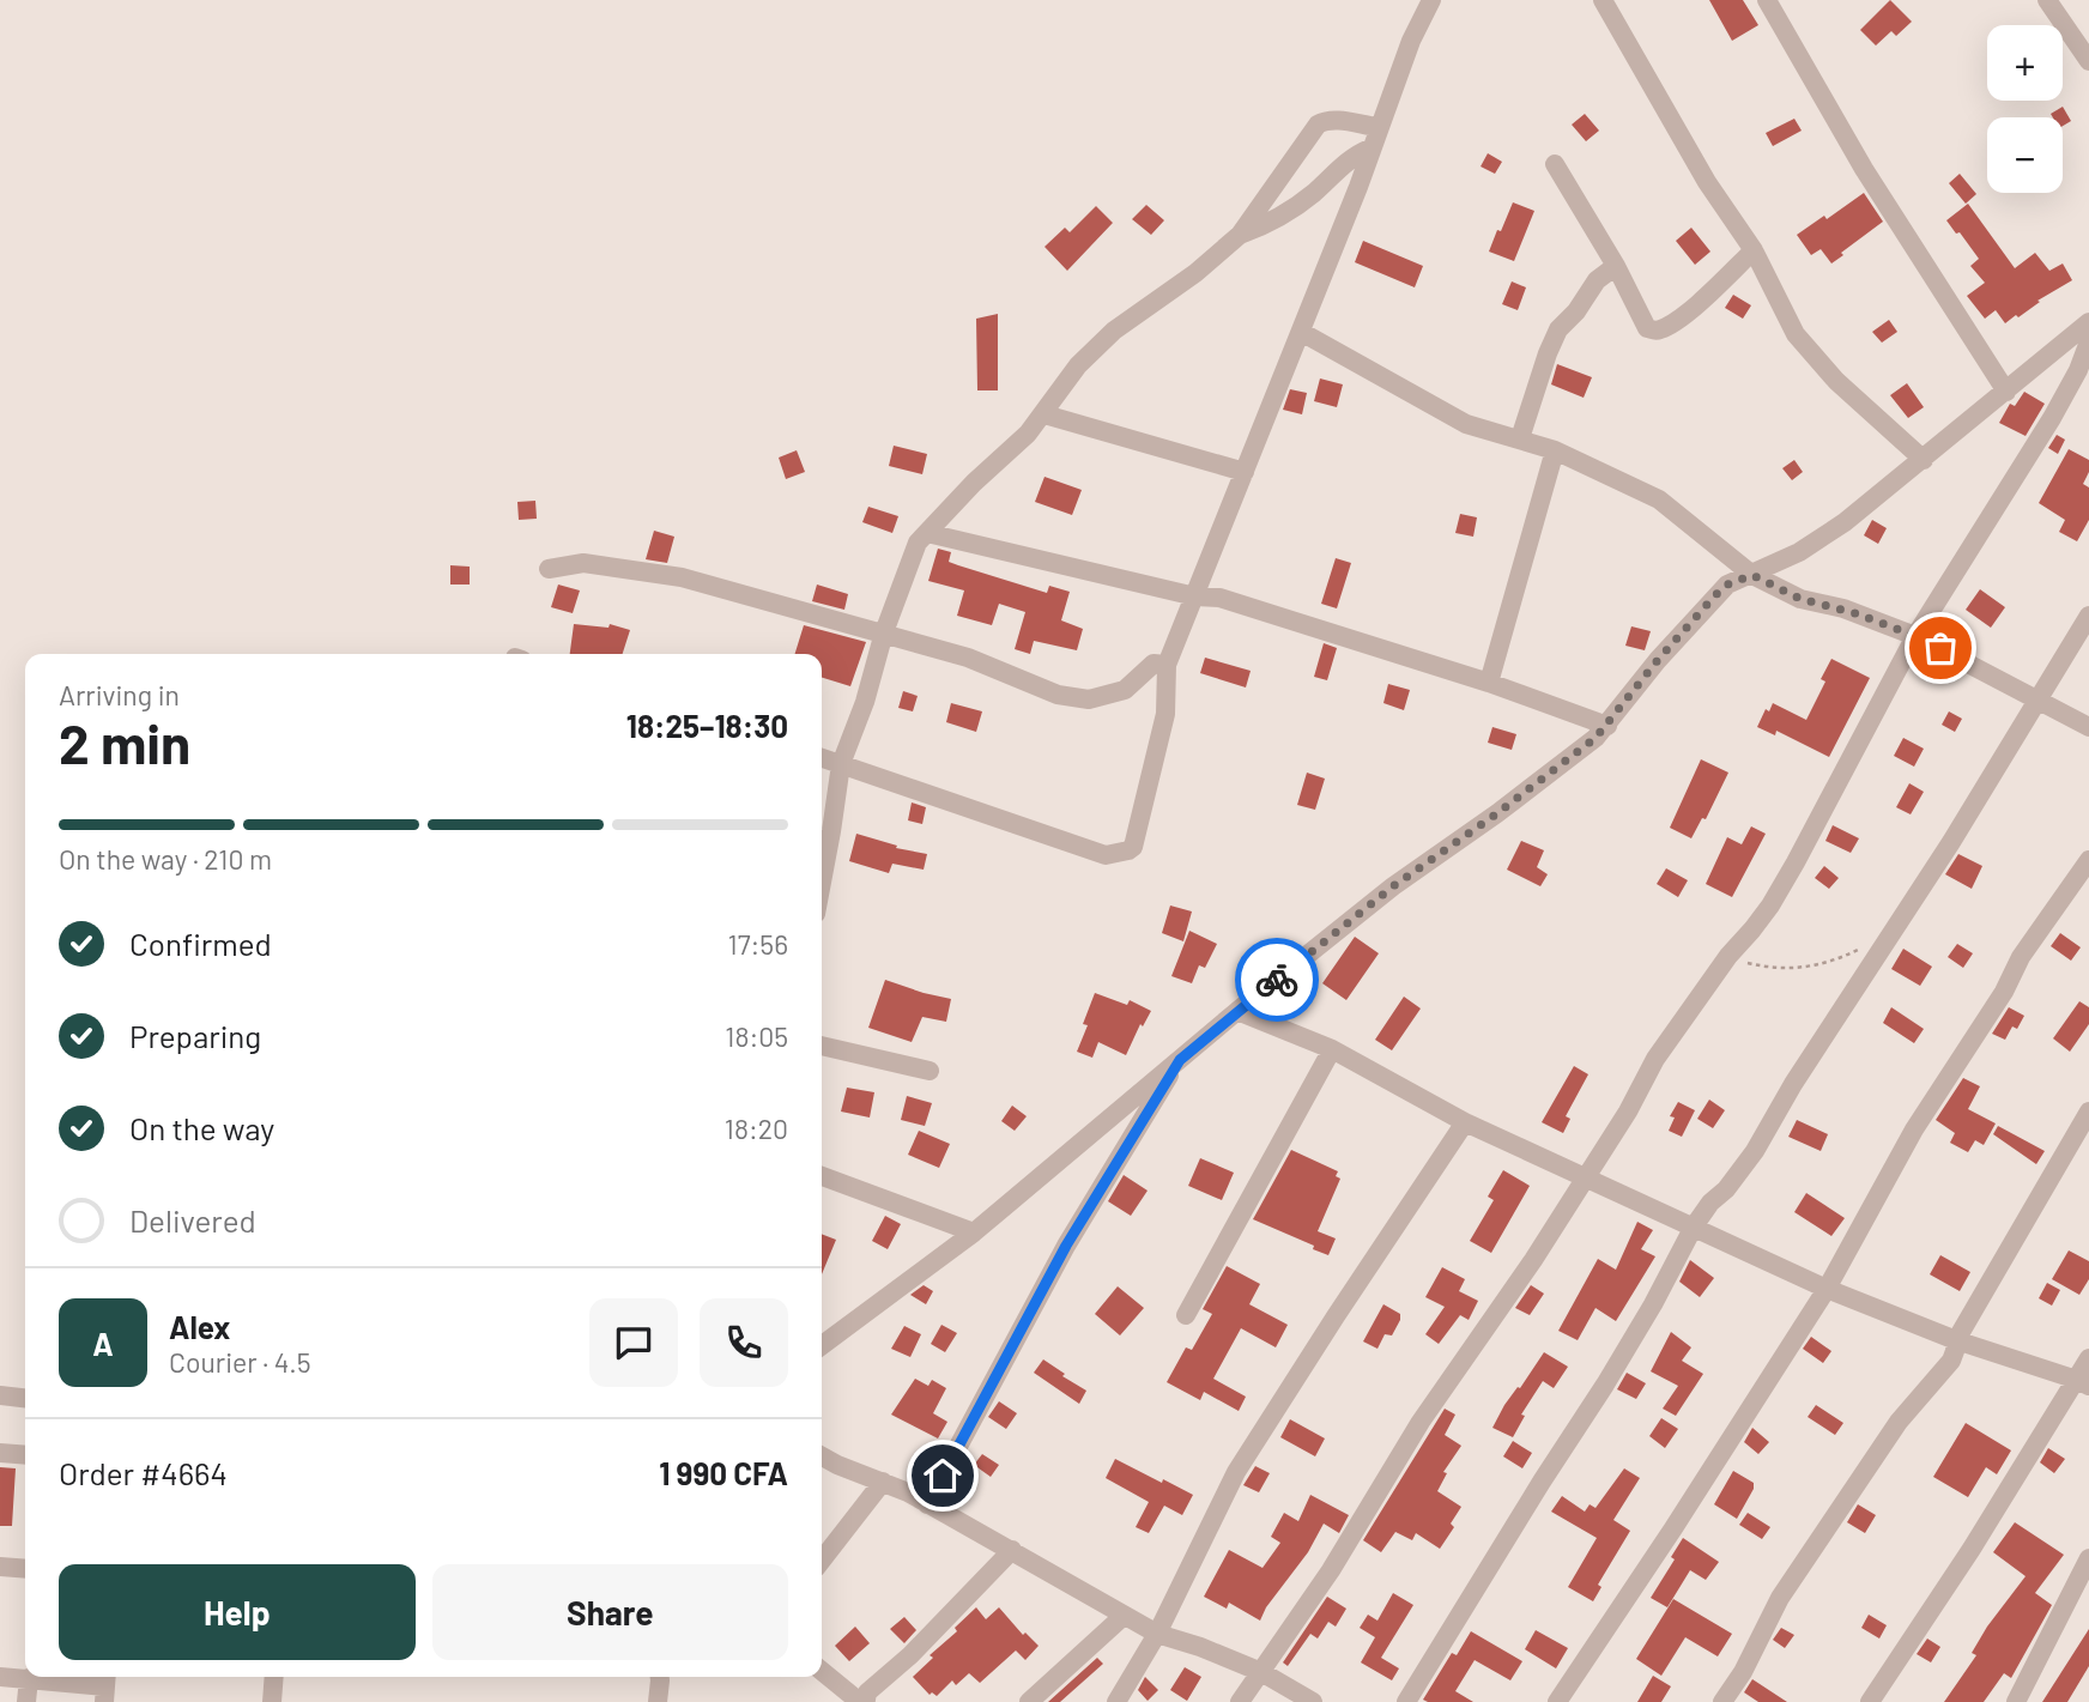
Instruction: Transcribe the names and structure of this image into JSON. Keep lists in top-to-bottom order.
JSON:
{
  "page": {
    "map_buttons": ["+", "−"],
    "heading": ["2 min", "Arriving in", "18:25–18:30"],
    "panel": [
      "Alex",
      "Courier · 4.5",
      "Order #4664",
      "1 990 CFA"
    ],
    "bar": "On the way · 210 m",
    "list": [
      ["Confirmed", "17:56"],
      ["Preparing", "18:05"],
      ["On the way", "18:20"],
      "Delivered"
    ],
    "round": "A",
    "buttons": ["Help", "Share"]
  }
}
